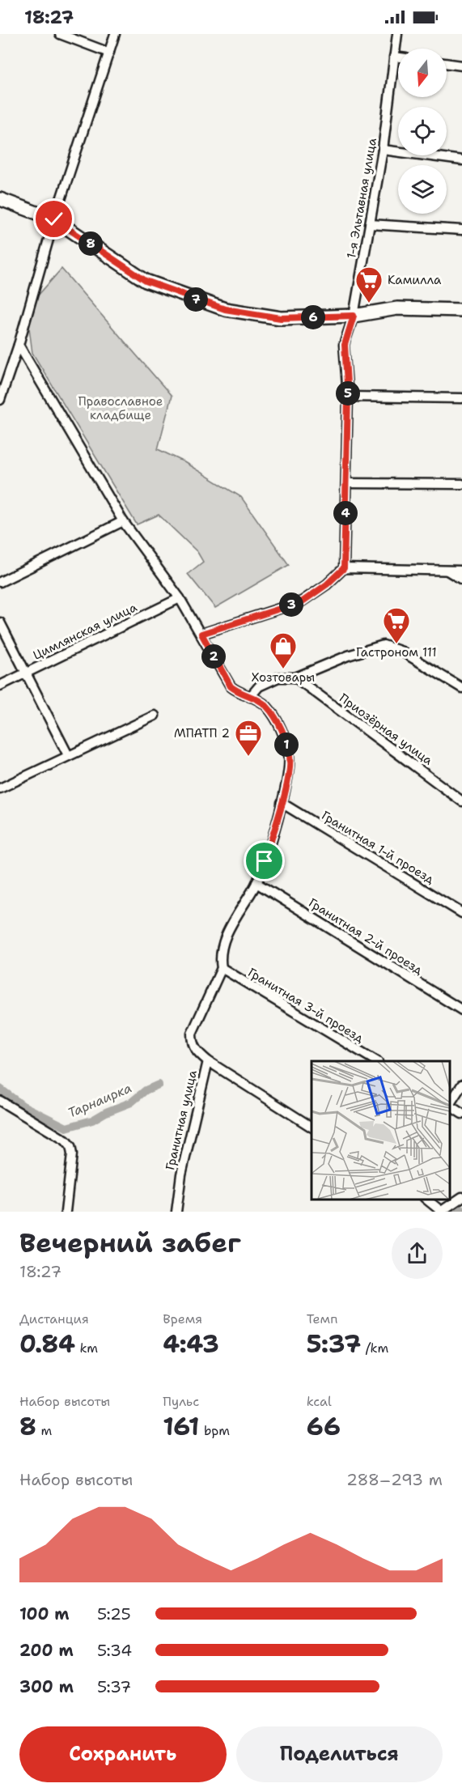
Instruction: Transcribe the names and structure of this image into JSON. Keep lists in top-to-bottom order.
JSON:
{
  "streets": {
    "street": [
      "1-я Эльтавная улица",
      "Цимлянская улица",
      "Приозёрная улица",
      "Гранитная 1-й проезд",
      "Гранитная 2-й проезд",
      "Гранитная 3-й проезд",
      "Гранитная улица"
    ]
  },
  "crossings": [
    ["Цимлянская улица", "Гранитная улица"],
    ["Гранитная 1-й проезд", "Гранитная улица"],
    ["Гранитная 2-й проезд", "Гранитная улица"],
    ["Гранитная 3-й проезд", "Гранитная улица"]
  ],
  "water": ["Тарнаирка"],
  "parks": ["Православное кладбище"],
  "places": {
    "supermarket": ["Камилла", "Гастроном 111"],
    "shop": ["Хозтовары"],
    "office": ["МПАТП 2"]
  },
  "north": "bottom",
  "page": {
    "status": "18:27",
    "pins": [
      "8",
      "7",
      "6",
      "5",
      "4",
      "3",
      "2",
      "1"
    ],
    "heading": ["Вечерний забег", "18:27"],
    "stats": [
      ["Дистанция", "0.84 km"],
      ["Время", "4:43"],
      ["Темп", "5:37 /km"],
      ["Набор высоты", "8 m"],
      ["Пульс", "161 bpm"],
      ["kcal", "66"]
    ],
    "chart": ["Набор высоты", "288–293 m"],
    "list": [
      {
        "name": "100 m",
        "note": "5:25"
      },
      {
        "name": "200 m",
        "note": "5:34"
      },
      {
        "name": "300 m",
        "note": "5:37"
      }
    ],
    "buttons": ["Сохранить", "Поделиться"]
  }
}
